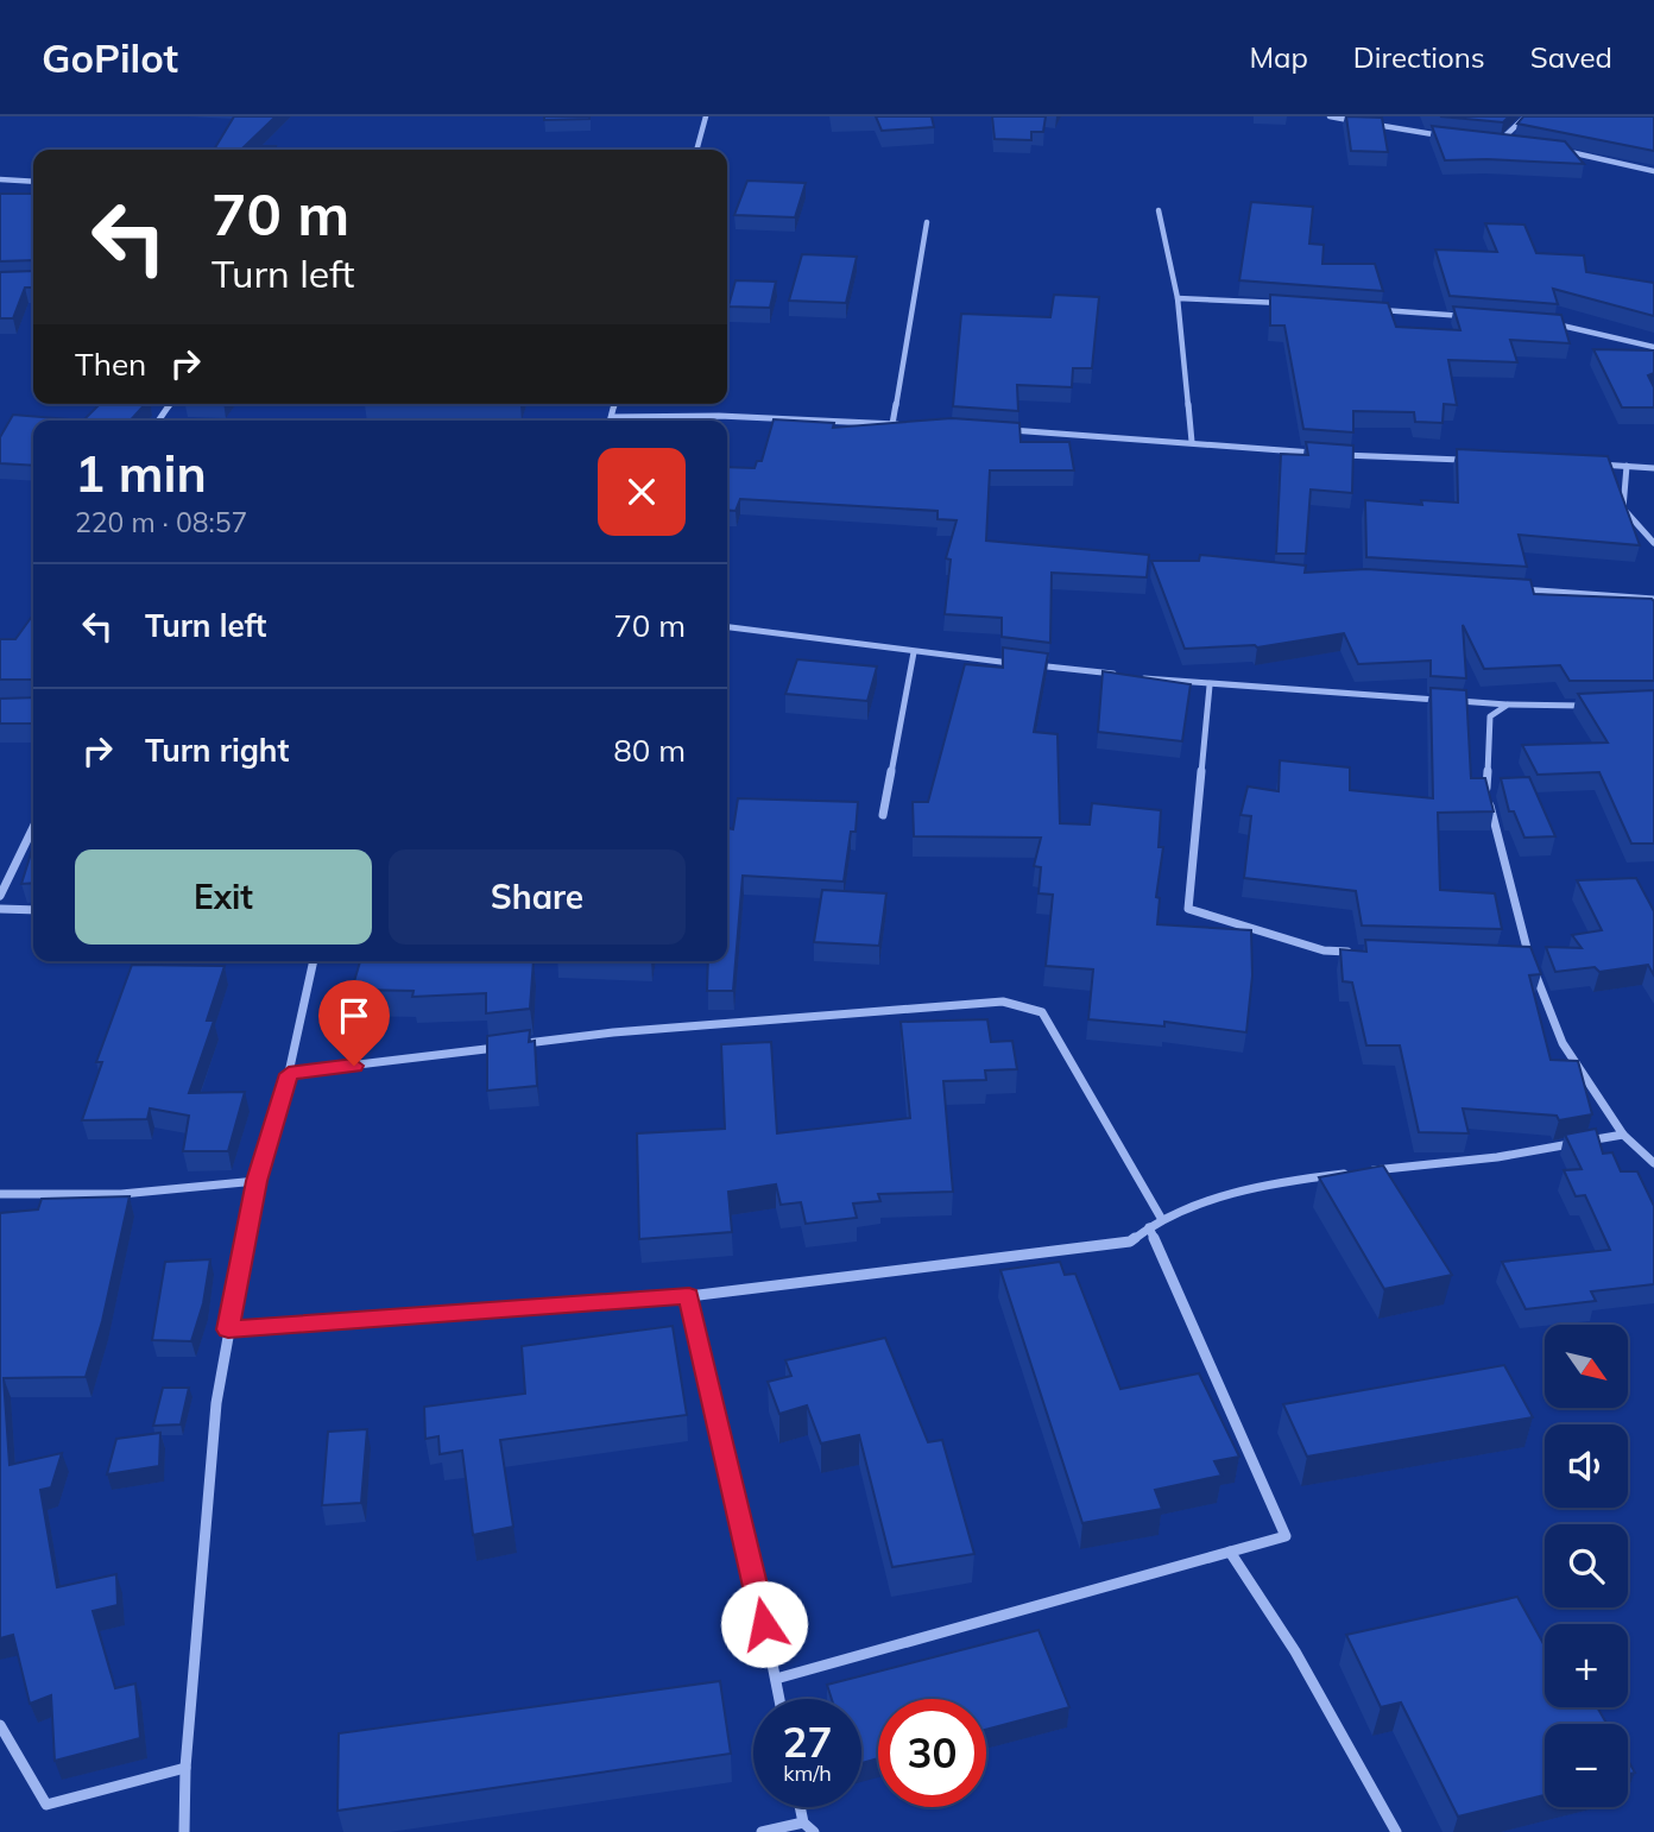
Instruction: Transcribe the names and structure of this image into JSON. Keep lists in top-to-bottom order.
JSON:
{
  "north": "bottom right",
  "page": {
    "header": "GoPilot",
    "nav": ["Map", "Directions", "Saved"],
    "turn": ["70 m", "Turn left"],
    "then": "Then",
    "heading": ["1 min", "220 m · 08:57"],
    "list": [
      {
        "name": "Turn left",
        "value": "70 m"
      },
      {
        "name": "Turn right",
        "value": "80 m"
      }
    ],
    "buttons": ["Exit", "Share"],
    "map_buttons": ["+", "−"],
    "speed": "27 km/h",
    "limit": "30"
  }
}
